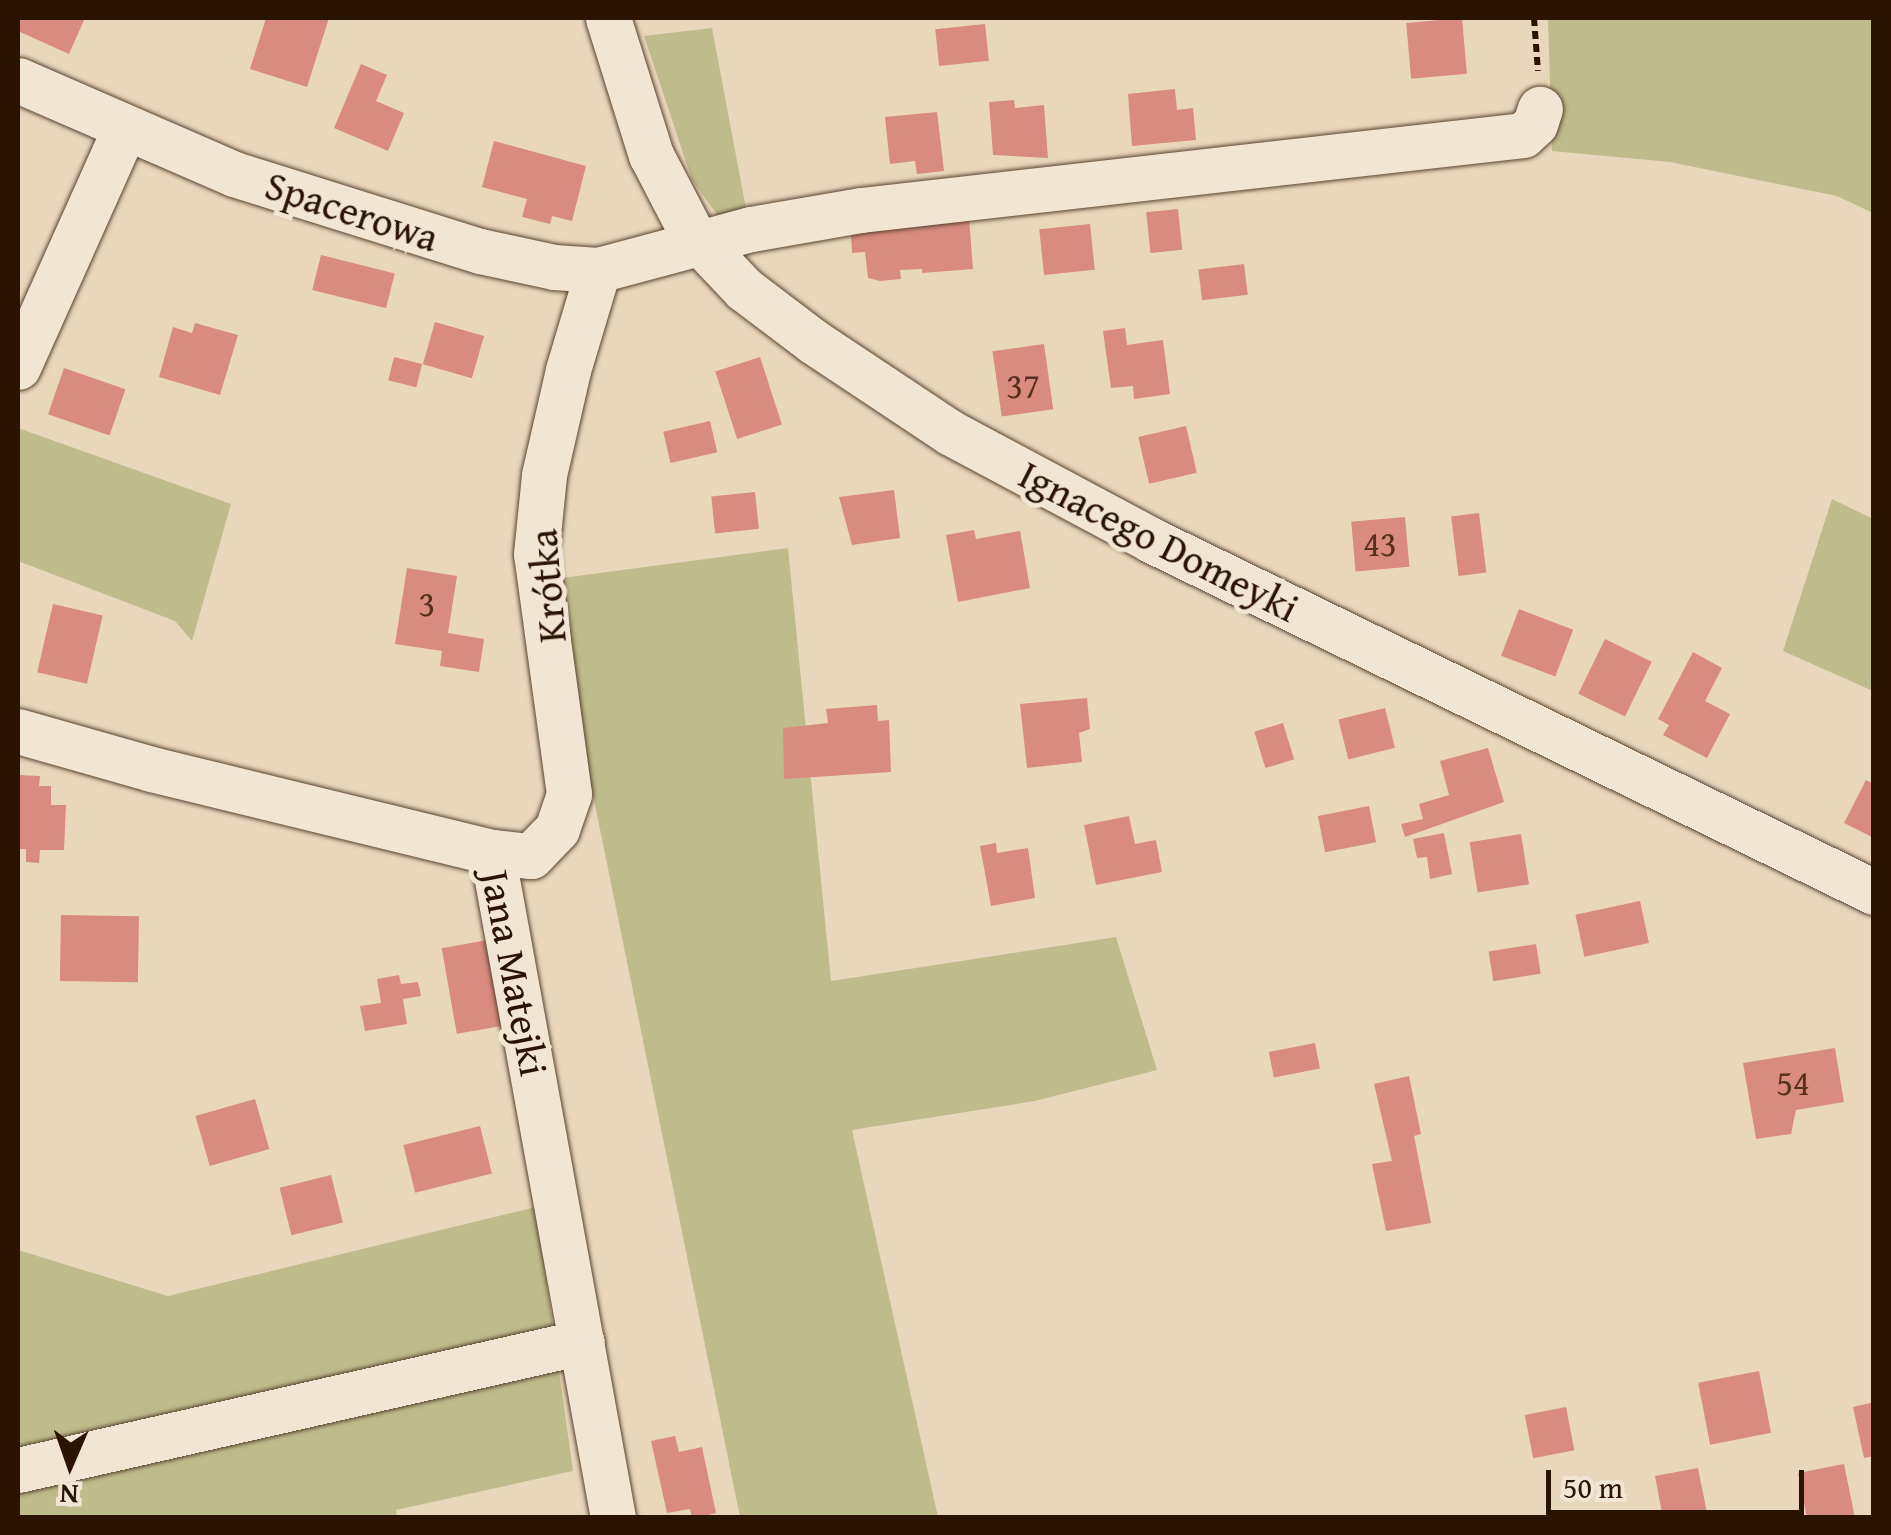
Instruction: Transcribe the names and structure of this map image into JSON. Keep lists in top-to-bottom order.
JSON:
{
  "streets": {
    "street": [
      "Spacerowa",
      "Ignacego Domeyki",
      "Krótka",
      "Jana Matejki"
    ]
  },
  "crossings": [
    ["Spacerowa", "Ignacego Domeyki"],
    ["Spacerowa", "Krótka"],
    ["Krótka", "Jana Matejki"]
  ],
  "house_numbers": [
    "37",
    "43",
    "3",
    "54"
  ],
  "scale_bar": "50 m",
  "north": "bottom"
}
